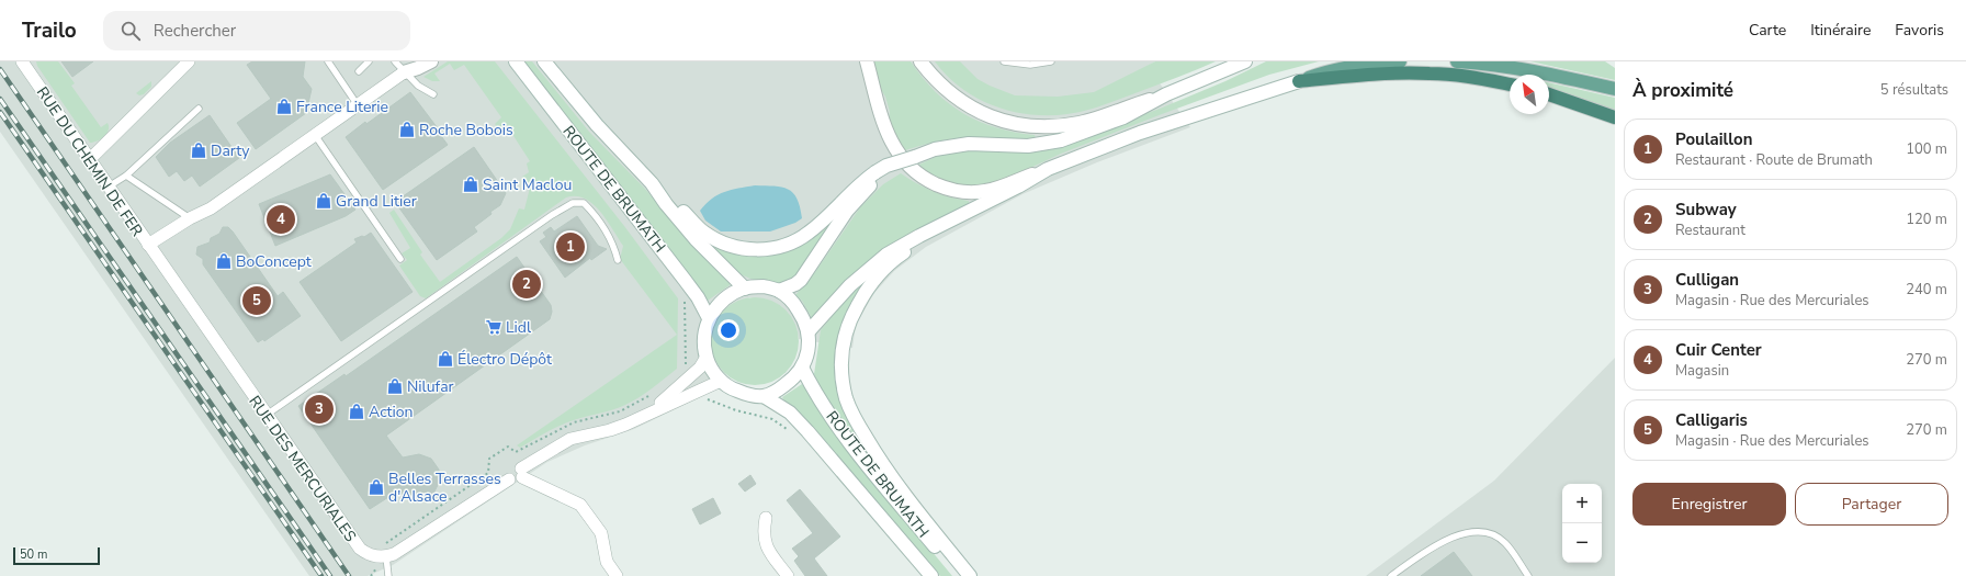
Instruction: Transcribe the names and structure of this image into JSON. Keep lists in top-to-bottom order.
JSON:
{
  "streets": {
    "main road": ["ROUTE DE BRUMATH"],
    "street": ["RUE DU CHEMIN DE FER", "RUE DES MERCURIALES"]
  },
  "crossings": [
    ["RUE DU CHEMIN DE FER", "RUE DES MERCURIALES"]
  ],
  "places": {
    "shop": [
      "France Literie",
      "Roche Bobois",
      "Darty",
      "Saint Maclou",
      "Grand Litier",
      "BoConcept",
      "Électro Dépôt",
      "Nilufar",
      "Action",
      "Belles Terrasses d'Alsace"
    ],
    "supermarket": ["Lidl"]
  },
  "scale_bar": "50 m",
  "north": "top left",
  "page": {
    "header": "Trailo",
    "search": "Rechercher",
    "nav": ["Carte", "Itinéraire", "Favoris"],
    "heading": ["À proximité", "5 résultats"],
    "list": [
      {
        "mark": "1",
        "name": "Poulaillon",
        "note": "Restaurant · Route de Brumath",
        "value": "100 m"
      },
      {
        "mark": "2",
        "name": "Subway",
        "note": "Restaurant",
        "value": "120 m"
      },
      {
        "mark": "3",
        "name": "Culligan",
        "note": "Magasin · Rue des Mercuriales",
        "value": "240 m"
      },
      {
        "mark": "4",
        "name": "Cuir Center",
        "note": "Magasin",
        "value": "270 m"
      },
      {
        "mark": "5",
        "name": "Calligaris",
        "note": "Magasin · Rue des Mercuriales",
        "value": "270 m"
      }
    ],
    "pins": [
      "4",
      "1",
      "2",
      "5",
      "3"
    ],
    "buttons": ["Enregistrer", "Partager"],
    "map_buttons": ["+", "−"],
    "scale": "50 m"
  }
}
